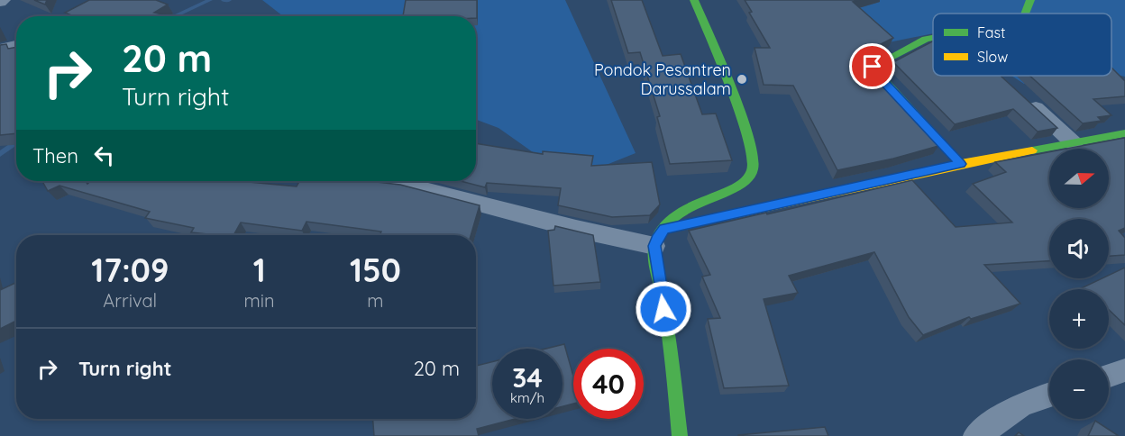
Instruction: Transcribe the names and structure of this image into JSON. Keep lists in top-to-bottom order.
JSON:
{
  "places": ["Pondok Pesantren Darussalam"],
  "legend": ["Fast", "Slow"],
  "north": "right",
  "page": {
    "turn": ["20 m", "Turn right"],
    "then": "Then",
    "map_buttons": ["+", "−"],
    "eta": [
      "17:09",
      "Arrival",
      "1",
      "min",
      "150",
      "m"
    ],
    "list": [
      {
        "name": "Turn right",
        "value": "20 m"
      }
    ],
    "speed": "34 km/h",
    "limit": "40"
  }
}
